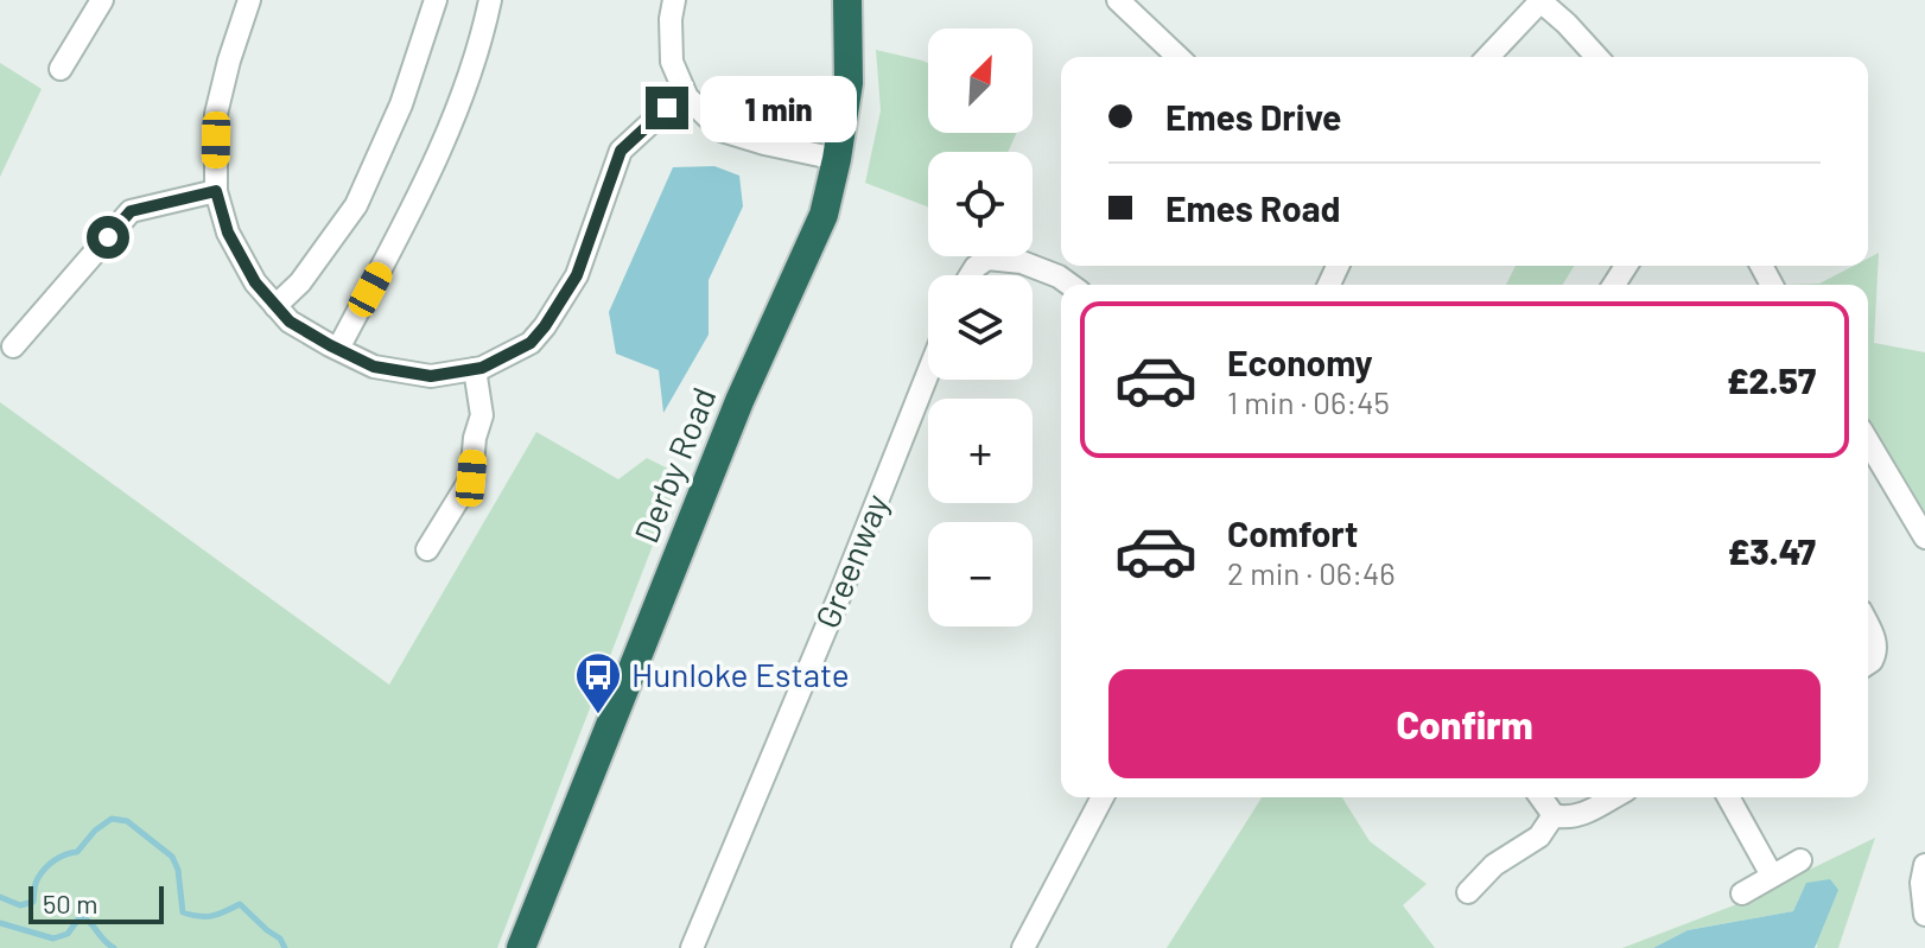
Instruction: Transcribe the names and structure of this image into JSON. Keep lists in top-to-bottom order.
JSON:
{
  "streets": {
    "highway": ["Derby Road"],
    "street": ["Greenway"]
  },
  "places": {
    "bus stop": ["Hunloke Estate"]
  },
  "scale_bar": "50 m",
  "north": "top right",
  "page": {
    "map_buttons": ["+", "−"],
    "banner": ["Emes Drive", "Emes Road"],
    "bubble": "1 min",
    "list": [
      {
        "name": "Economy",
        "note": "1 min · 06:45",
        "value": "£2.57"
      },
      {
        "name": "Comfort",
        "note": "2 min · 06:46",
        "value": "£3.47"
      }
    ],
    "buttons": "Confirm",
    "scale": "50 m"
  }
}
